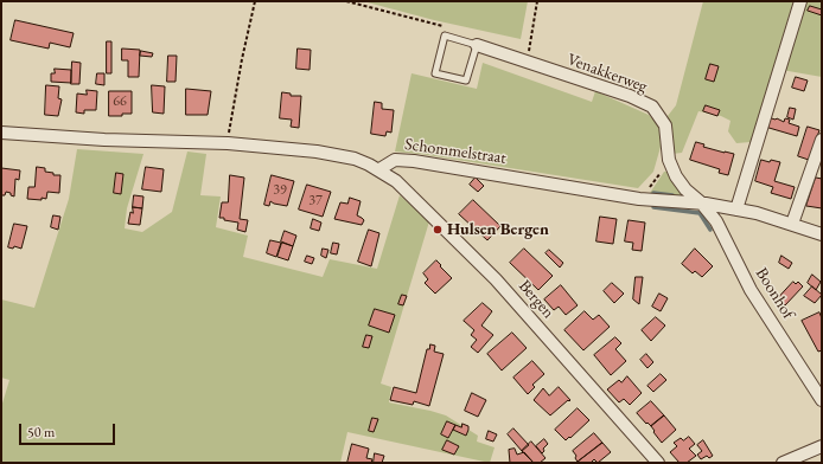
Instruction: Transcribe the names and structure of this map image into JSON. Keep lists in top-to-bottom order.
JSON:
{
  "streets": {
    "street": [
      "Venakkerweg",
      "Schommelstraat",
      "Boonhof",
      "Bergen"
    ]
  },
  "crossings": [
    ["Venakkerweg", "Schommelstraat"],
    ["Venakkerweg", "Boonhof"],
    ["Schommelstraat", "Boonhof"],
    ["Schommelstraat", "Bergen"]
  ],
  "places": ["Hulsen Bergen"],
  "house_numbers": ["66", "39", "37"],
  "scale_bar": "50 m"
}
